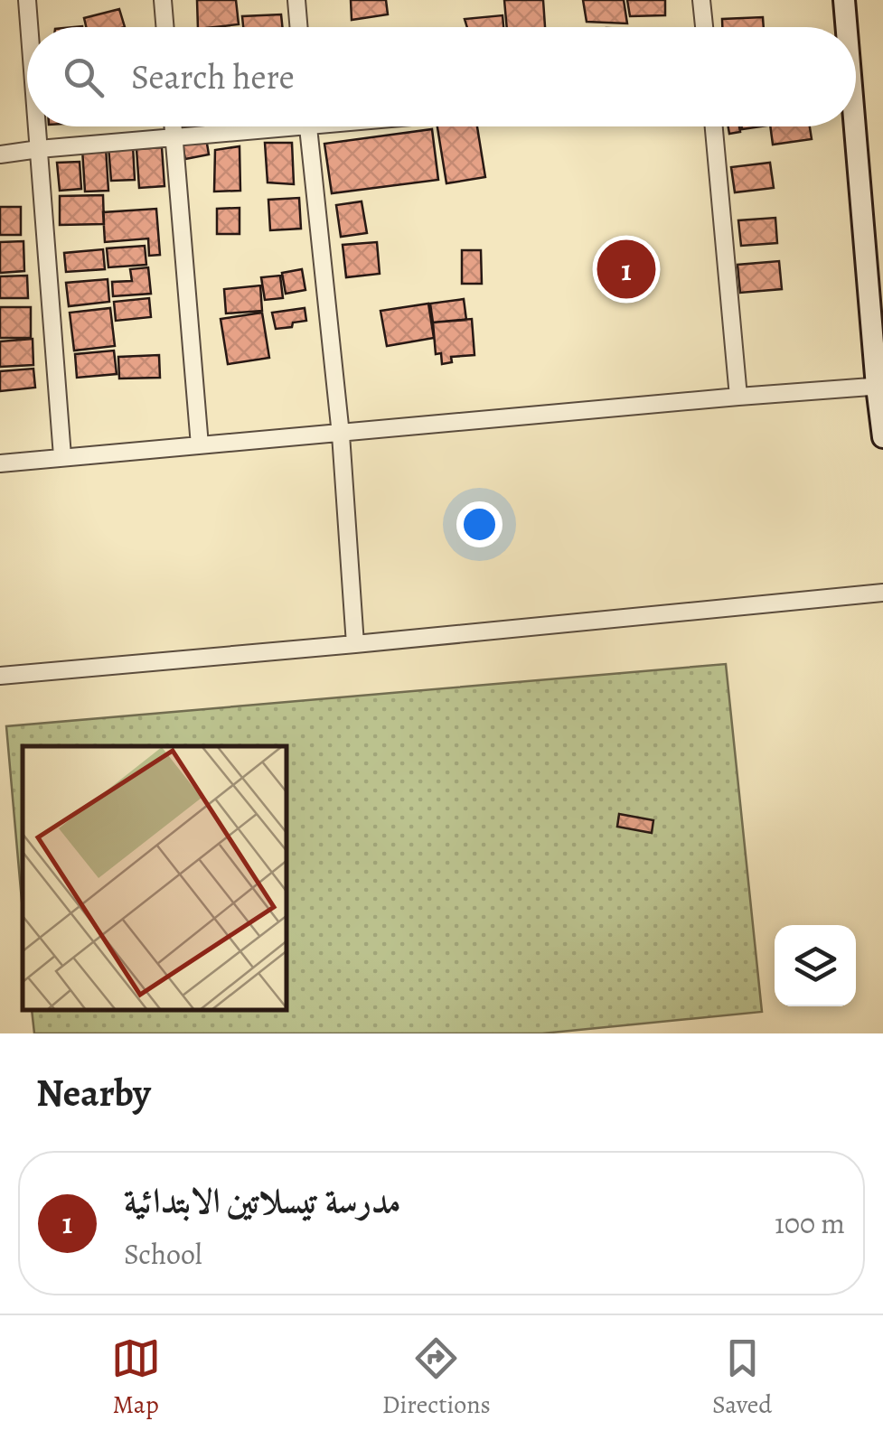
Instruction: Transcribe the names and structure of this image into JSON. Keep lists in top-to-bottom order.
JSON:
{
  "page": {
    "search": "Search here",
    "pins": "1",
    "heading": "Nearby",
    "list": [
      {
        "mark": "1",
        "name": "مدرسة تيسلاتين الابتدائية",
        "note": "School",
        "value": "100 m"
      }
    ],
    "nav": ["Map", "Directions", "Saved"]
  }
}
